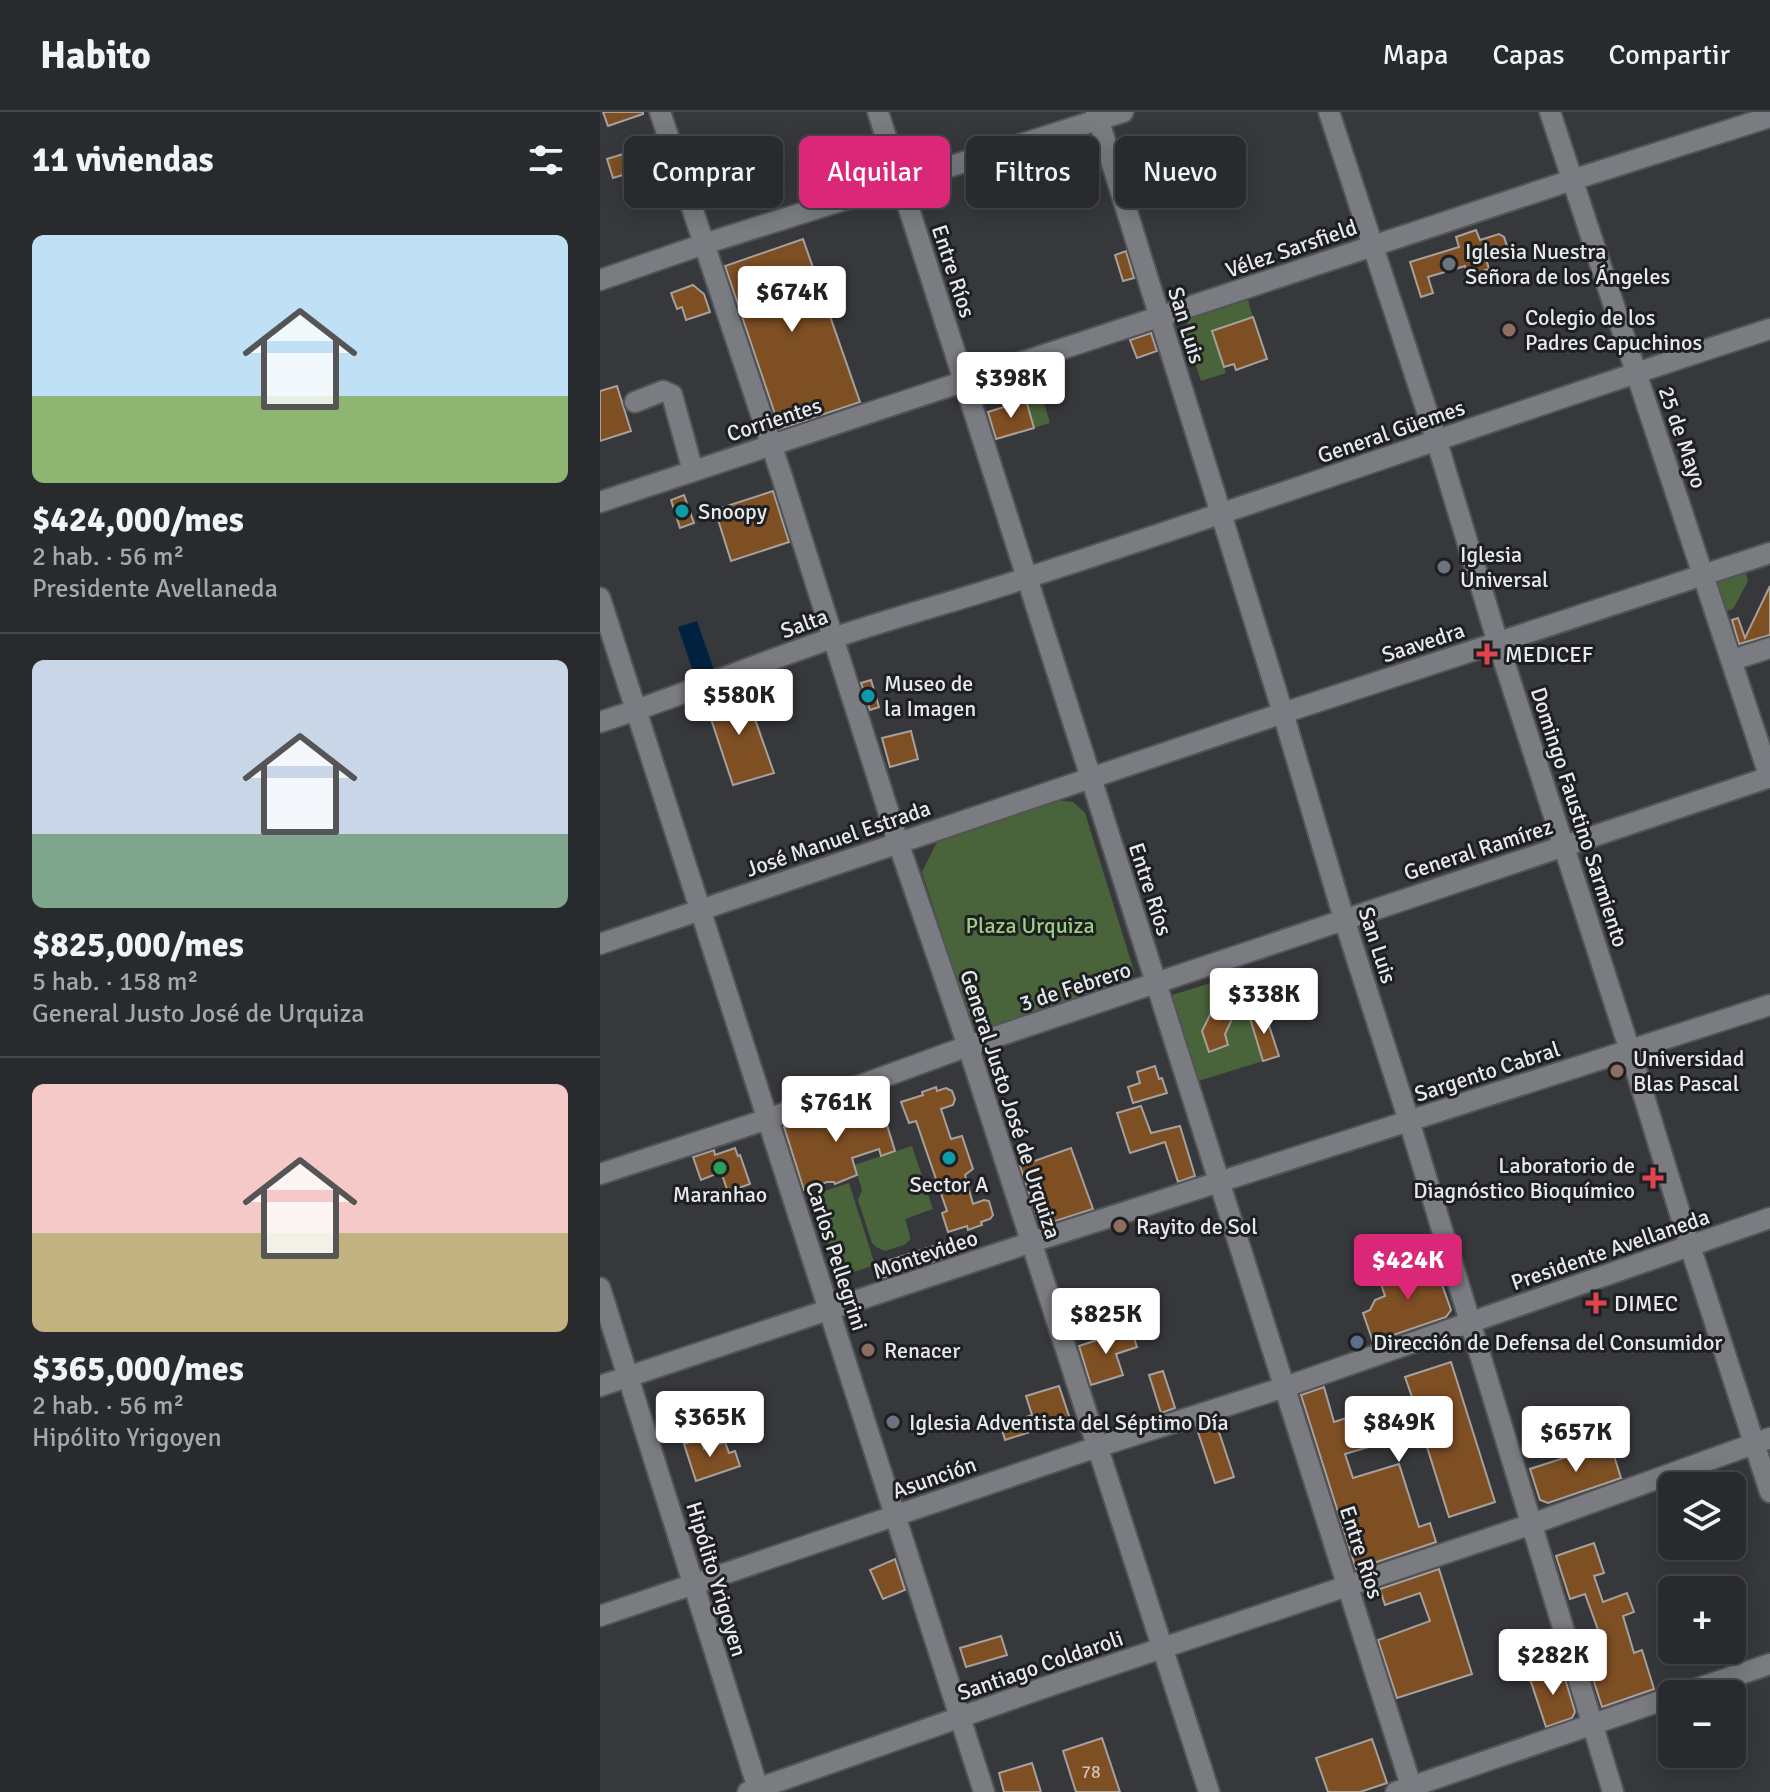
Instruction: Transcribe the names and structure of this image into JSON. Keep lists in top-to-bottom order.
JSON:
{
  "streets": {
    "street": [
      "Vélez Sarsfield",
      "Entre Ríos",
      "San Luis",
      "Corrientes",
      "General Güemes",
      "25 de Mayo",
      "Salta",
      "Saavedra",
      "Domingo Faustino Sarmiento",
      "José Manuel Estrada",
      "General Ramírez",
      "3 de Febrero",
      "Sargento Cabral",
      "General Justo José de Urquiza",
      "Presidente Avellaneda",
      "Montevideo",
      "Carlos Pellegrini",
      "Asunción",
      "Hipólito Yrigoyen",
      "Santiago Coldaroli"
    ]
  },
  "crossings": [
    ["Vélez Sarsfield", "Entre Ríos"],
    ["Vélez Sarsfield", "San Luis"],
    ["Vélez Sarsfield", "Corrientes"],
    ["Vélez Sarsfield", "25 de Mayo"],
    ["Vélez Sarsfield", "Domingo Faustino Sarmiento"],
    ["Entre Ríos", "Corrientes"],
    ["Entre Ríos", "General Güemes"],
    ["Entre Ríos", "Salta"],
    ["Entre Ríos", "Saavedra"],
    ["Entre Ríos", "José Manuel Estrada"],
    ["Entre Ríos", "General Ramírez"],
    ["Entre Ríos", "3 de Febrero"],
    ["Entre Ríos", "Sargento Cabral"],
    ["Entre Ríos", "Presidente Avellaneda"],
    ["Entre Ríos", "Montevideo"],
    ["Entre Ríos", "Asunción"],
    ["Entre Ríos", "Santiago Coldaroli"],
    ["San Luis", "General Güemes"],
    ["San Luis", "Saavedra"],
    ["San Luis", "General Ramírez"],
    ["San Luis", "Sargento Cabral"],
    ["San Luis", "Presidente Avellaneda"],
    ["San Luis", "Santiago Coldaroli"],
    ["Corrientes", "General Justo José de Urquiza"],
    ["General Güemes", "25 de Mayo"],
    ["General Güemes", "Salta"],
    ["General Güemes", "Domingo Faustino Sarmiento"],
    ["25 de Mayo", "Saavedra"],
    ["25 de Mayo", "General Ramírez"],
    ["Salta", "General Justo José de Urquiza"],
    ["Salta", "Carlos Pellegrini"],
    ["Saavedra", "Domingo Faustino Sarmiento"],
    ["Saavedra", "José Manuel Estrada"],
    ["Domingo Faustino Sarmiento", "General Ramírez"],
    ["Domingo Faustino Sarmiento", "Sargento Cabral"],
    ["Domingo Faustino Sarmiento", "Presidente Avellaneda"],
    ["Domingo Faustino Sarmiento", "Santiago Coldaroli"],
    ["José Manuel Estrada", "General Justo José de Urquiza"],
    ["José Manuel Estrada", "Carlos Pellegrini"],
    ["General Ramírez", "3 de Febrero"],
    ["3 de Febrero", "General Justo José de Urquiza"],
    ["3 de Febrero", "Carlos Pellegrini"],
    ["Sargento Cabral", "Montevideo"],
    ["General Justo José de Urquiza", "Montevideo"],
    ["General Justo José de Urquiza", "Asunción"],
    ["General Justo José de Urquiza", "Santiago Coldaroli"],
    ["Presidente Avellaneda", "Asunción"],
    ["Montevideo", "Carlos Pellegrini"],
    ["Montevideo", "Hipólito Yrigoyen"],
    ["Carlos Pellegrini", "Asunción"],
    ["Carlos Pellegrini", "Santiago Coldaroli"],
    ["Asunción", "Hipólito Yrigoyen"],
    ["Hipólito Yrigoyen", "Santiago Coldaroli"]
  ],
  "parks": ["Plaza Urquiza"],
  "places": {
    "other": [
      "Iglesia Nuestra Señora de los Ángeles",
      "Colegio de los Padres Capuchinos",
      "Snoopy",
      "Iglesia Universal",
      "Museo de la Imagen",
      "Universidad Blas Pascal",
      "Sector A",
      "Maranhao",
      "Rayito de Sol",
      "Dirección de Defensa del Consumidor",
      "Renacer",
      "Iglesia Adventista del Séptimo Día"
    ],
    "health": ["MEDICEF", "Laboratorio de Diagnóstico Bioquímico", "DIMEC"]
  },
  "house_numbers": ["78"],
  "page": {
    "header": "Habito",
    "nav": ["Mapa", "Capas", "Compartir"],
    "heading": "11 viviendas",
    "chip": [
      "Comprar",
      "Alquilar",
      "Filtros",
      "Nuevo"
    ],
    "list": [
      {
        "name": "$424,000/mes",
        "note": "2 hab. · 56 m² · Presidente Avellaneda"
      },
      {
        "name": "$825,000/mes",
        "note": "5 hab. · 158 m² · General Justo José de Urquiza"
      },
      {
        "name": "$365,000/mes",
        "note": "2 hab. · 56 m² · Hipólito Yrigoyen"
      }
    ],
    "price": [
      "$674K",
      "$398K",
      "$580K",
      "$338K",
      "$761K",
      "$424K",
      "$825K",
      "$365K",
      "$849K",
      "$657K",
      "$282K"
    ],
    "map_buttons": ["+", "−"]
  }
}
